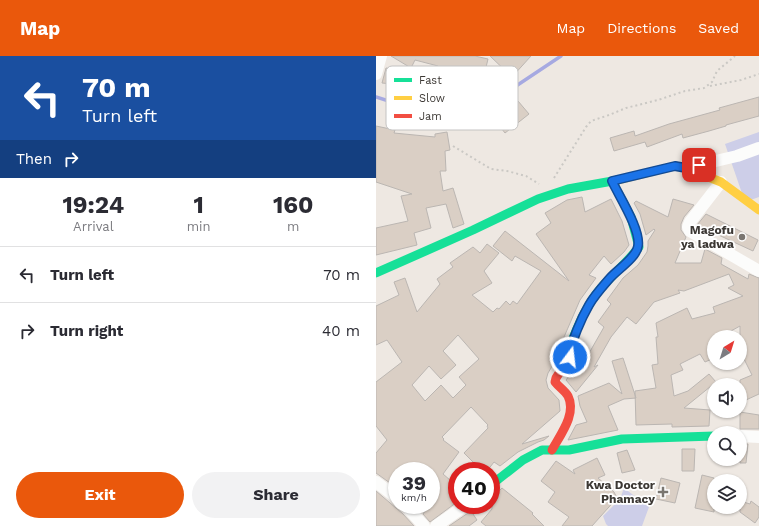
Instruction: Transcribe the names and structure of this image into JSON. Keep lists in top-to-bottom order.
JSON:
{
  "places": {
    "other": ["Magofu ya ladwa"],
    "health": ["Kwa Doctor Phamacy"]
  },
  "legend": ["Fast", "Slow", "Jam"],
  "north": "top right",
  "page": {
    "header": "Map",
    "nav": ["Map", "Directions", "Saved"],
    "turn": ["70 m", "Turn left"],
    "then": "Then",
    "eta": [
      "19:24",
      "Arrival",
      "1",
      "min",
      "160",
      "m"
    ],
    "list": [
      {
        "name": "Turn left",
        "value": "70 m"
      },
      {
        "name": "Turn right",
        "value": "40 m"
      }
    ],
    "speed": "39 km/h",
    "limit": "40",
    "buttons": ["Exit", "Share"]
  }
}
